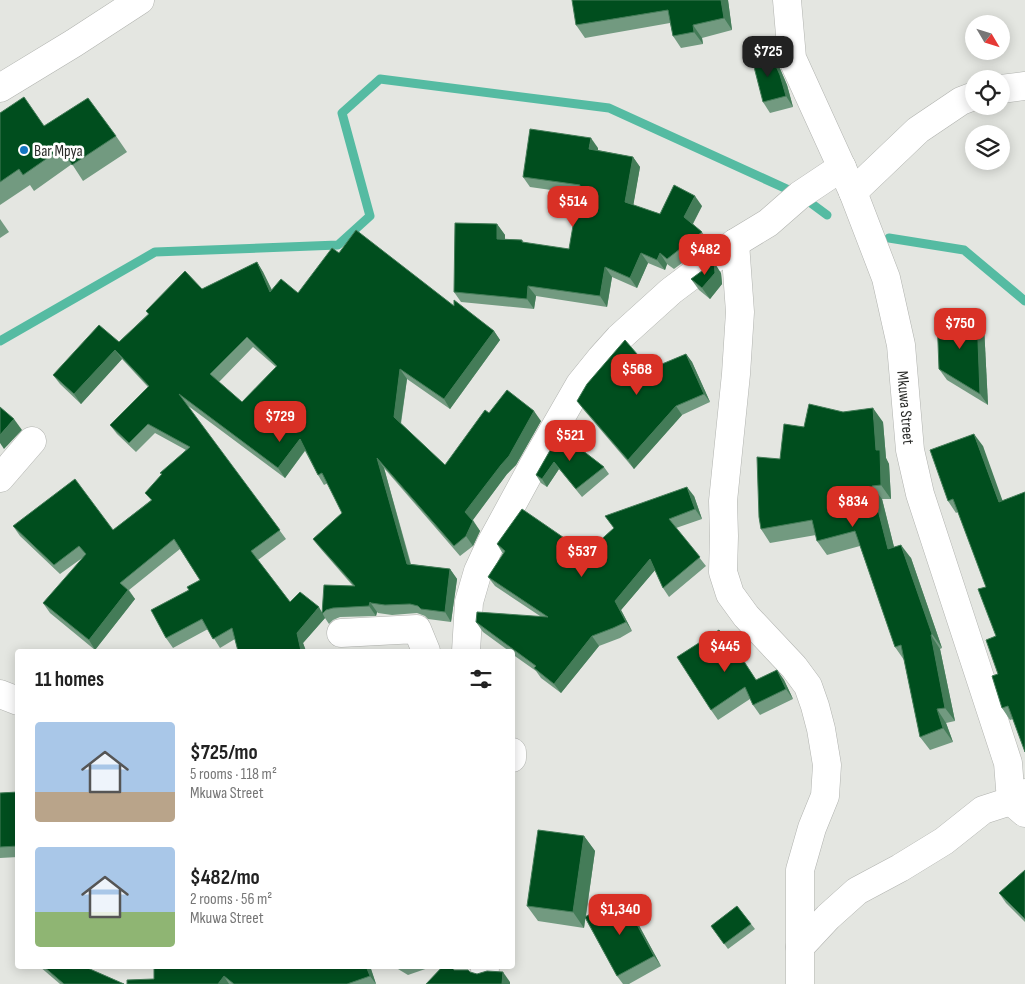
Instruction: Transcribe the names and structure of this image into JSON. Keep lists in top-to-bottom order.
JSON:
{
  "streets": {
    "street": ["Mkuwa Street"]
  },
  "places": ["Bar Mpya"],
  "north": "bottom right",
  "page": {
    "price": [
      "$725",
      "$514",
      "$482",
      "$750",
      "$568",
      "$729",
      "$521",
      "$834",
      "$537",
      "$445",
      "$1,340"
    ],
    "heading": "11 homes",
    "list": [
      {
        "name": "$725/mo",
        "note": "5 rooms · 118 m² · Mkuwa Street"
      },
      {
        "name": "$482/mo",
        "note": "2 rooms · 56 m² · Mkuwa Street"
      }
    ]
  }
}
